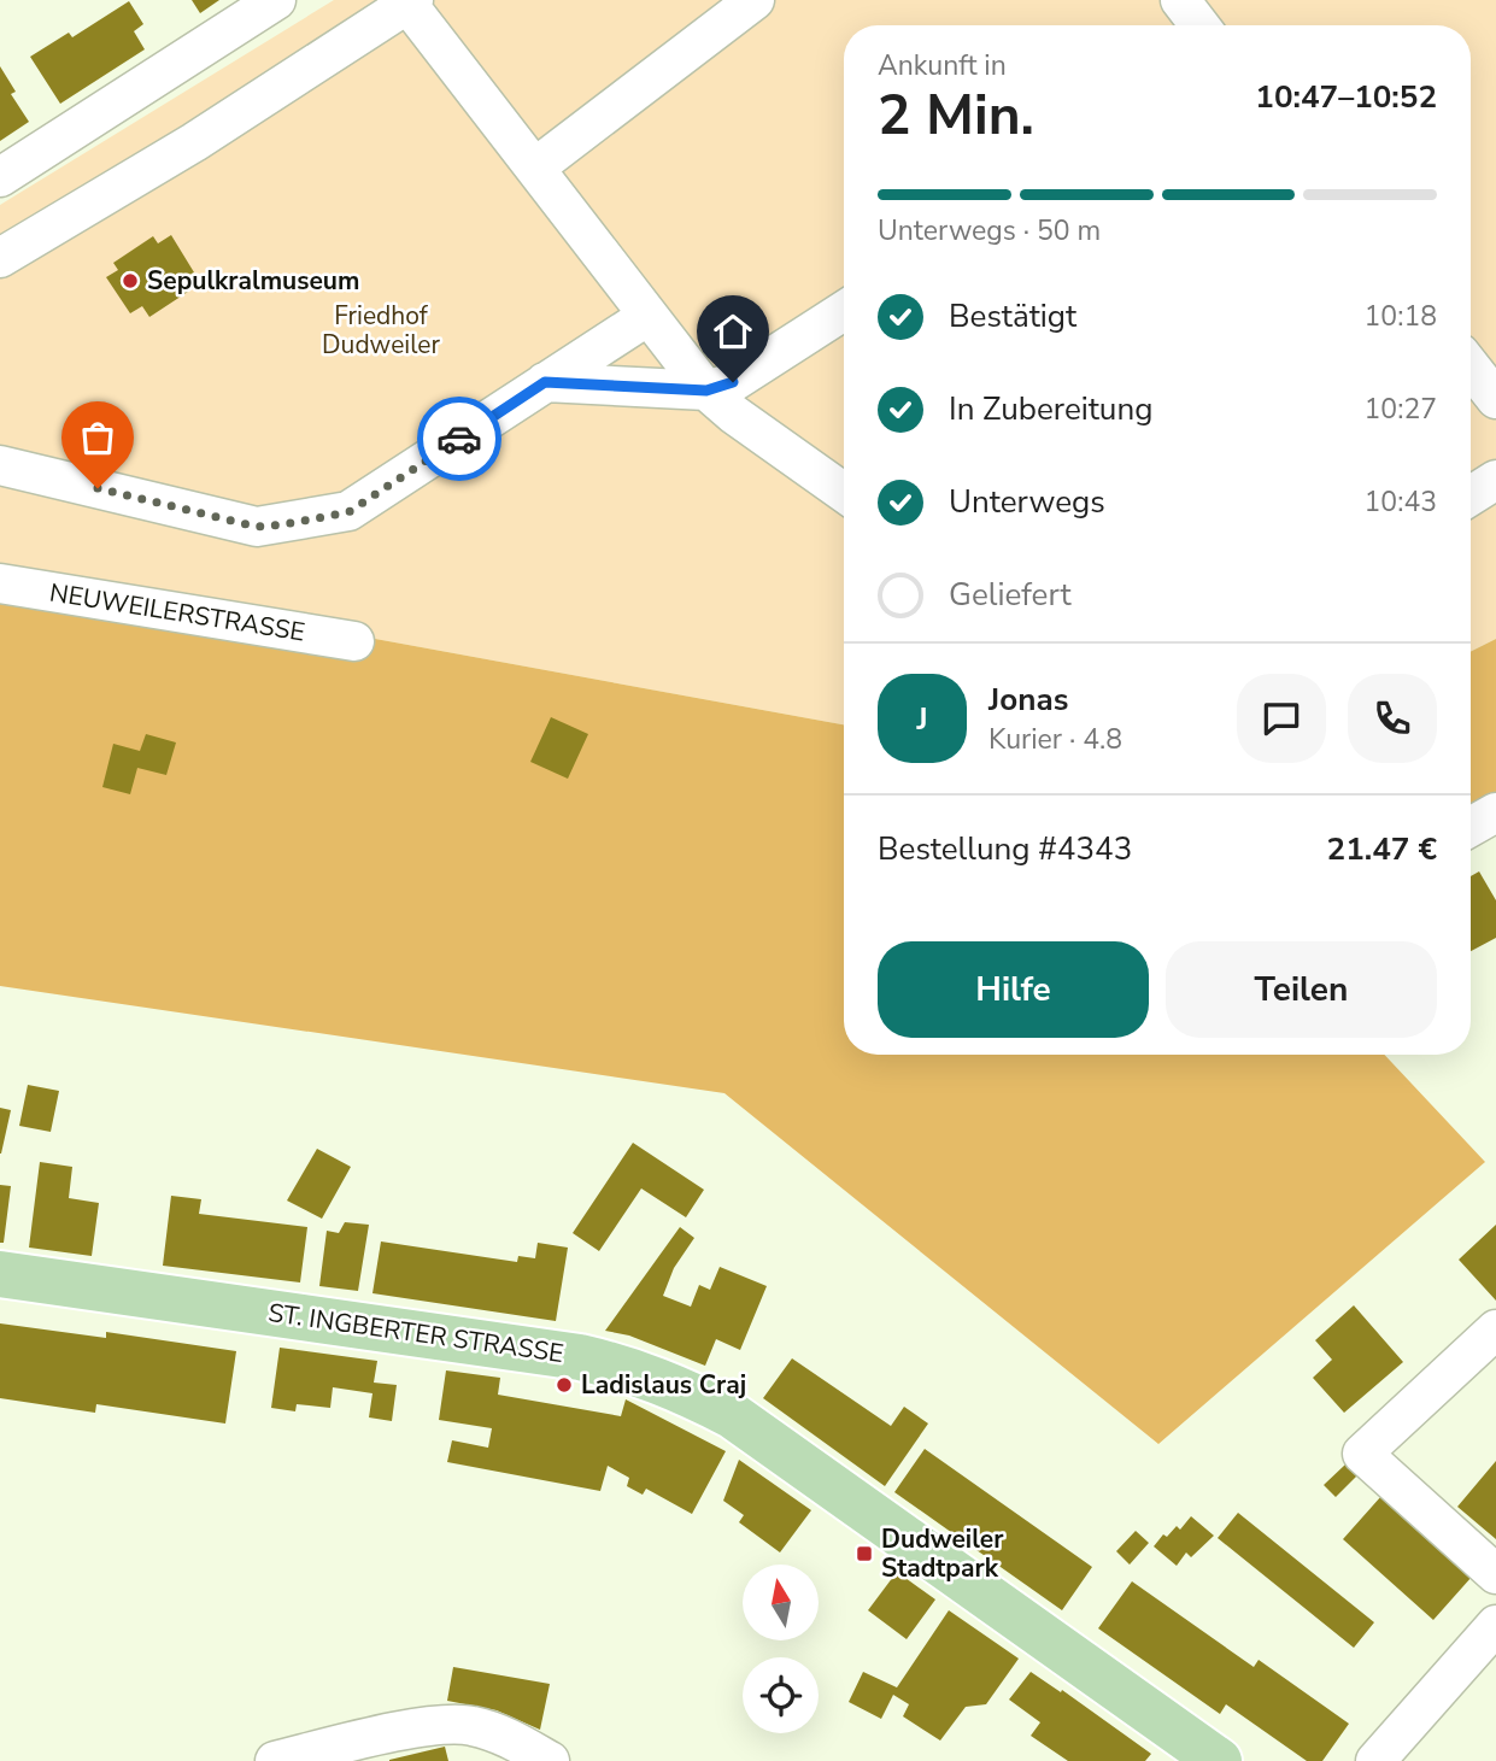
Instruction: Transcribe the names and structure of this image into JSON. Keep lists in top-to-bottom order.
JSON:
{
  "streets": {
    "main road": ["ST. INGBERTER STRASSE"],
    "street": ["NEUWEILERSTRASSE"]
  },
  "parks": ["Friedhof Dudweiler"],
  "places": {
    "other": ["Sepulkralmuseum", "Ladislaus Craj"],
    "transit": ["Dudweiler Stadtpark"]
  },
  "north": "top",
  "page": {
    "heading": ["2 Min.", "Ankunft in", "10:47–10:52"],
    "panel": [
      "Jonas",
      "Kurier · 4.8",
      "Bestellung #4343",
      "21.47 €"
    ],
    "bar": "Unterwegs · 50 m",
    "list": [
      ["Bestätigt", "10:18"],
      ["In Zubereitung", "10:27"],
      ["Unterwegs", "10:43"],
      "Geliefert"
    ],
    "round": "J",
    "buttons": ["Hilfe", "Teilen"]
  }
}
